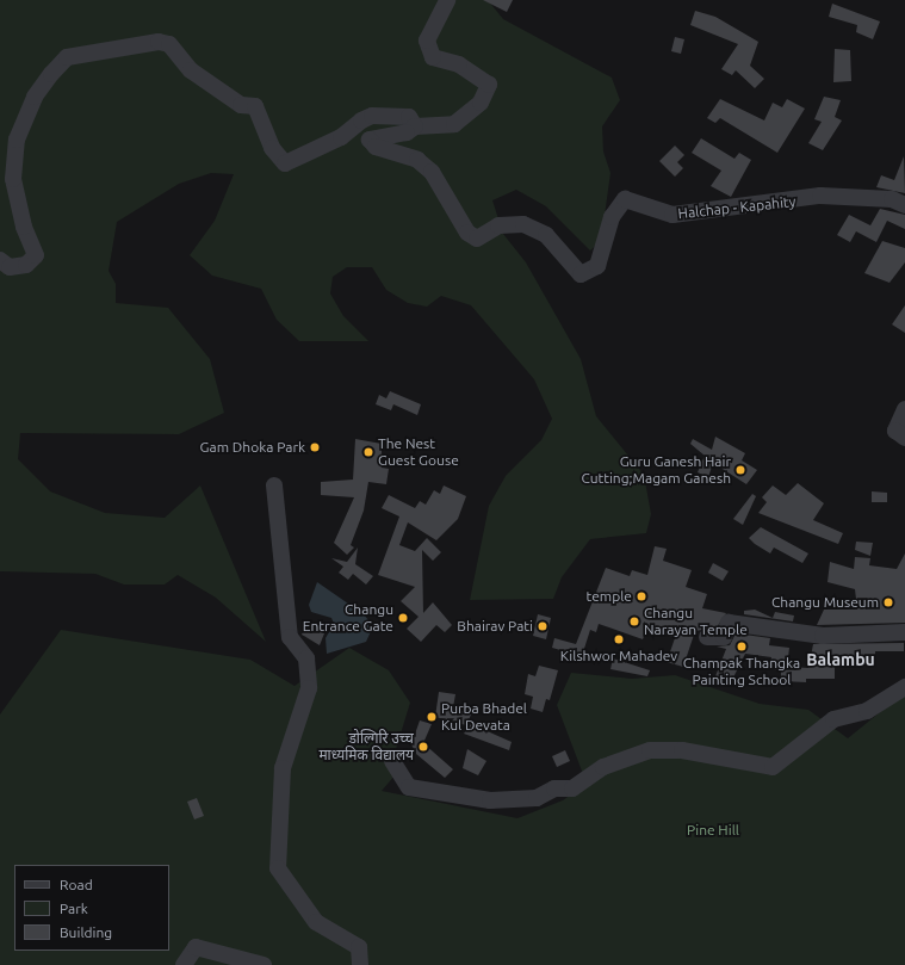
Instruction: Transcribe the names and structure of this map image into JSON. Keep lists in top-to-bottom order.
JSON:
{
  "streets": {
    "street": ["Halchap - Kapahity"]
  },
  "districts": ["Balambu"],
  "parks": ["Pine Hill"],
  "places": [
    "Gam Dhoka Park",
    "The Nest Guest Gouse",
    "Guru Ganesh Hair Cutting;Magam Ganesh",
    "temple",
    "Changu Museum",
    "Changu Entrance Gate",
    "Changu Narayan Temple",
    "Bhairav Pati",
    "Kilshwor Mahadev",
    "Champak Thangka Painting School",
    "Purba Bhadel Kul Devata",
    "डोल्गिरि उच्च माध्यमिक विद्यालय"
  ],
  "legend": ["Road", "Park", "Building"]
}
